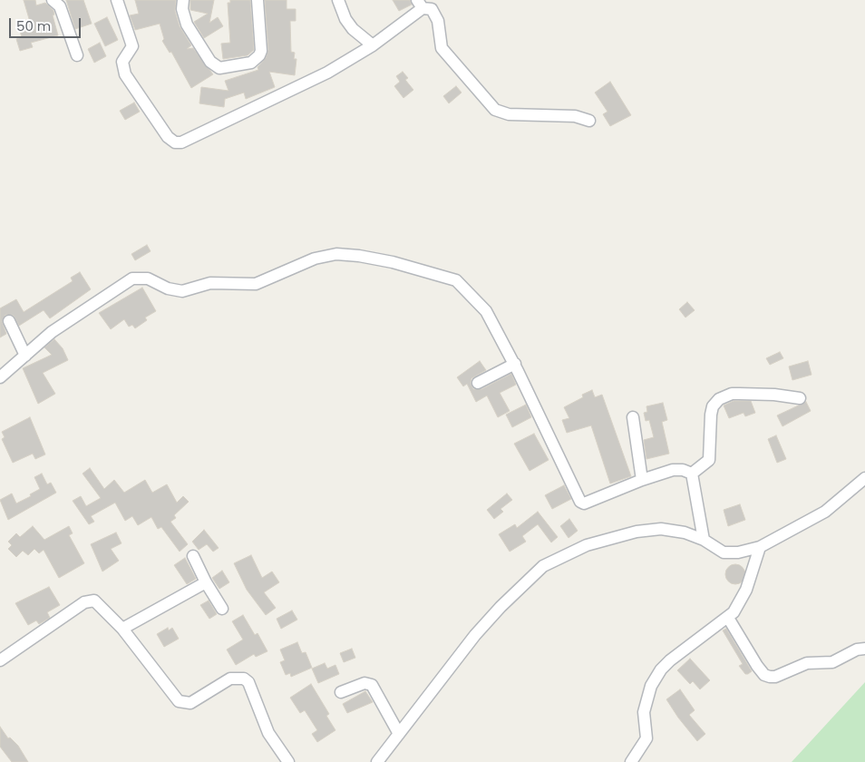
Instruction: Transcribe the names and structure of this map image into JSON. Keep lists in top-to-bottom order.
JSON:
{
  "scale_bar": "50 m"
}
